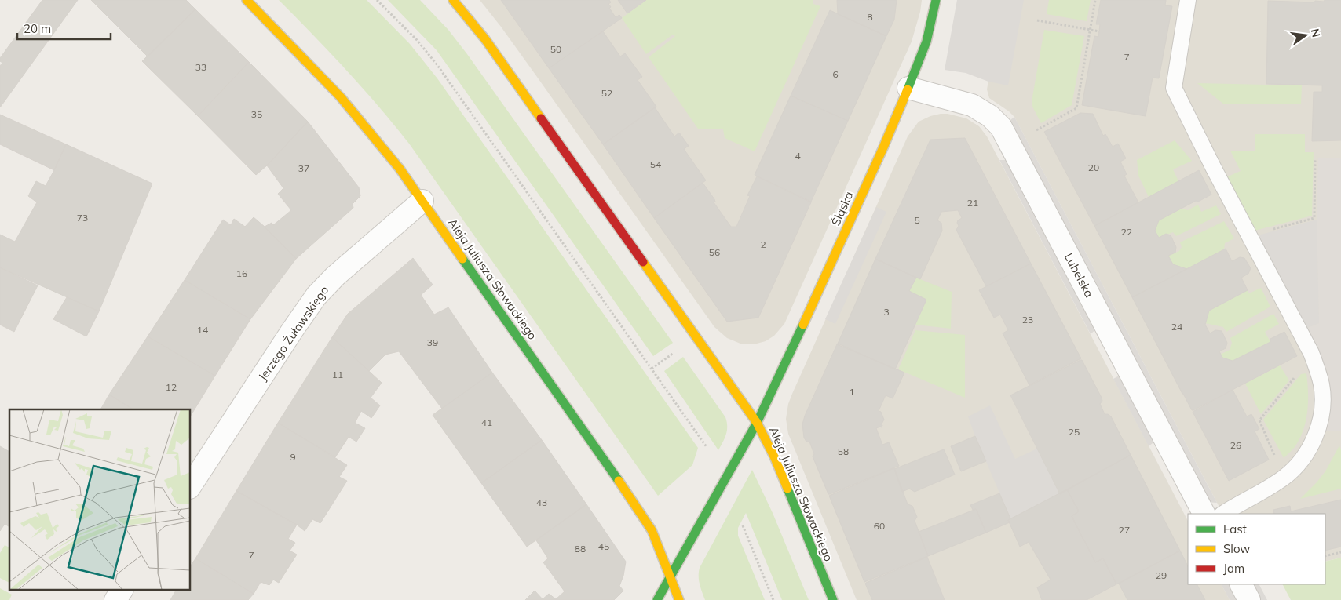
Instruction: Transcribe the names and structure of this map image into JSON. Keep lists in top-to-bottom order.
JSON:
{
  "streets": {
    "main road": ["Śląska", "Aleja Juliusza Słowackiego"],
    "street": ["Lubelska", "Jerzego Żuławskiego"]
  },
  "crossings": [
    ["Śląska", "Lubelska"],
    ["Śląska", "Aleja Juliusza Słowackiego"],
    ["Aleja Juliusza Słowackiego", "Jerzego Żuławskiego"]
  ],
  "house_numbers": [
    "8",
    "50",
    "7",
    "33",
    "6",
    "52",
    "35",
    "4",
    "54",
    "20",
    "37",
    "21",
    "73",
    "5",
    "22",
    "2",
    "56",
    "16",
    "3",
    "23",
    "24",
    "14",
    "39",
    "11",
    "12",
    "1",
    "41",
    "25",
    "26",
    "58",
    "9",
    "43",
    "60",
    "27",
    "45",
    "88",
    "7",
    "29"
  ],
  "legend": ["Fast", "Slow", "Jam"],
  "scale_bar": "20 m",
  "north": "right"
}
